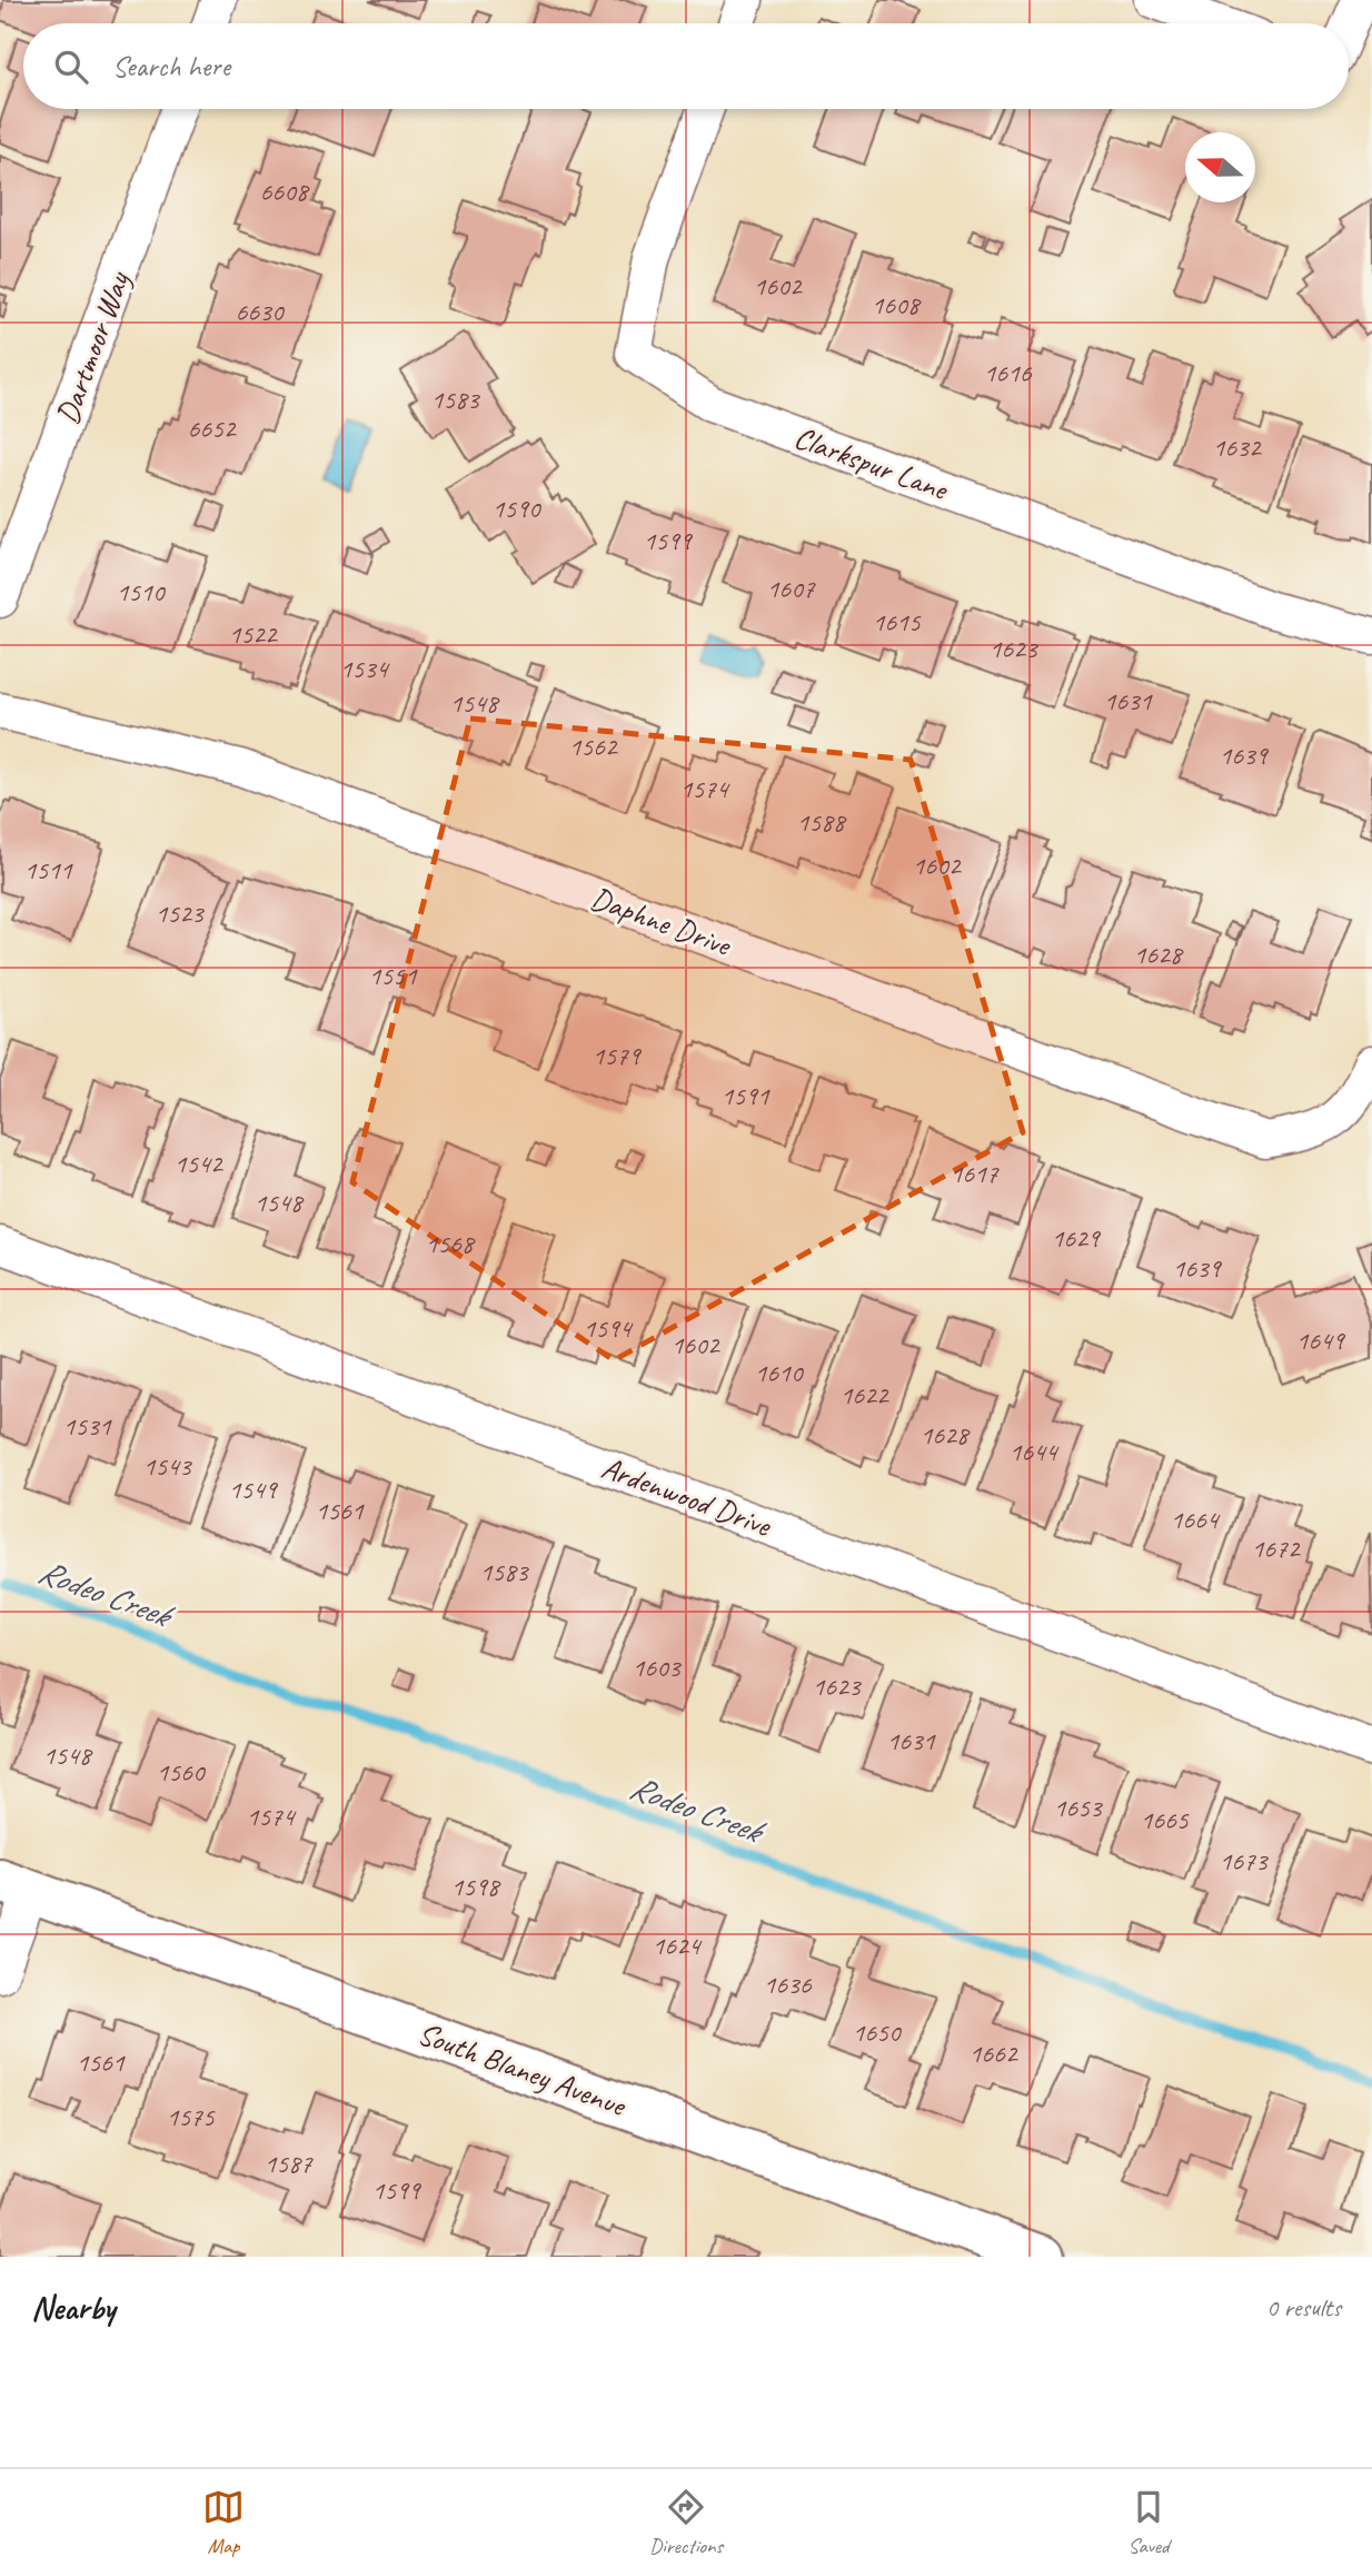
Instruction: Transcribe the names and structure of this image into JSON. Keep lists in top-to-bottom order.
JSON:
{
  "streets": {
    "street": [
      "Dartmoor Way",
      "Clarkspur Lane",
      "Daphne Drive",
      "Ardenwood Drive",
      "South Blaney Avenue"
    ]
  },
  "water": ["Rodeo Creek"],
  "house_numbers": [
    "6608",
    "1602",
    "1608",
    "6630",
    "1616",
    "1583",
    "6652",
    "1632",
    "1590",
    "1599",
    "1607",
    "1510",
    "1615",
    "1522",
    "1623",
    "1534",
    "1631",
    "1548",
    "1562",
    "1639",
    "1574",
    "1588",
    "1602",
    "1511",
    "1523",
    "1628",
    "1551",
    "1579",
    "1591",
    "1542",
    "1617",
    "1548",
    "1629",
    "1568",
    "1639",
    "1594",
    "1649",
    "1602",
    "1610",
    "1622",
    "1531",
    "1628",
    "1644",
    "1543",
    "1549",
    "1561",
    "1664",
    "1672",
    "1583",
    "1603",
    "1623",
    "1631",
    "1548",
    "1560",
    "1653",
    "1574",
    "1665",
    "1673",
    "1598",
    "1624",
    "1636",
    "1650",
    "1662",
    "1561",
    "1575",
    "1587",
    "1599"
  ],
  "north": "left",
  "page": {
    "search": "Search here",
    "heading": ["Nearby", "0 results"],
    "nav": ["Map", "Directions", "Saved"]
  }
}
